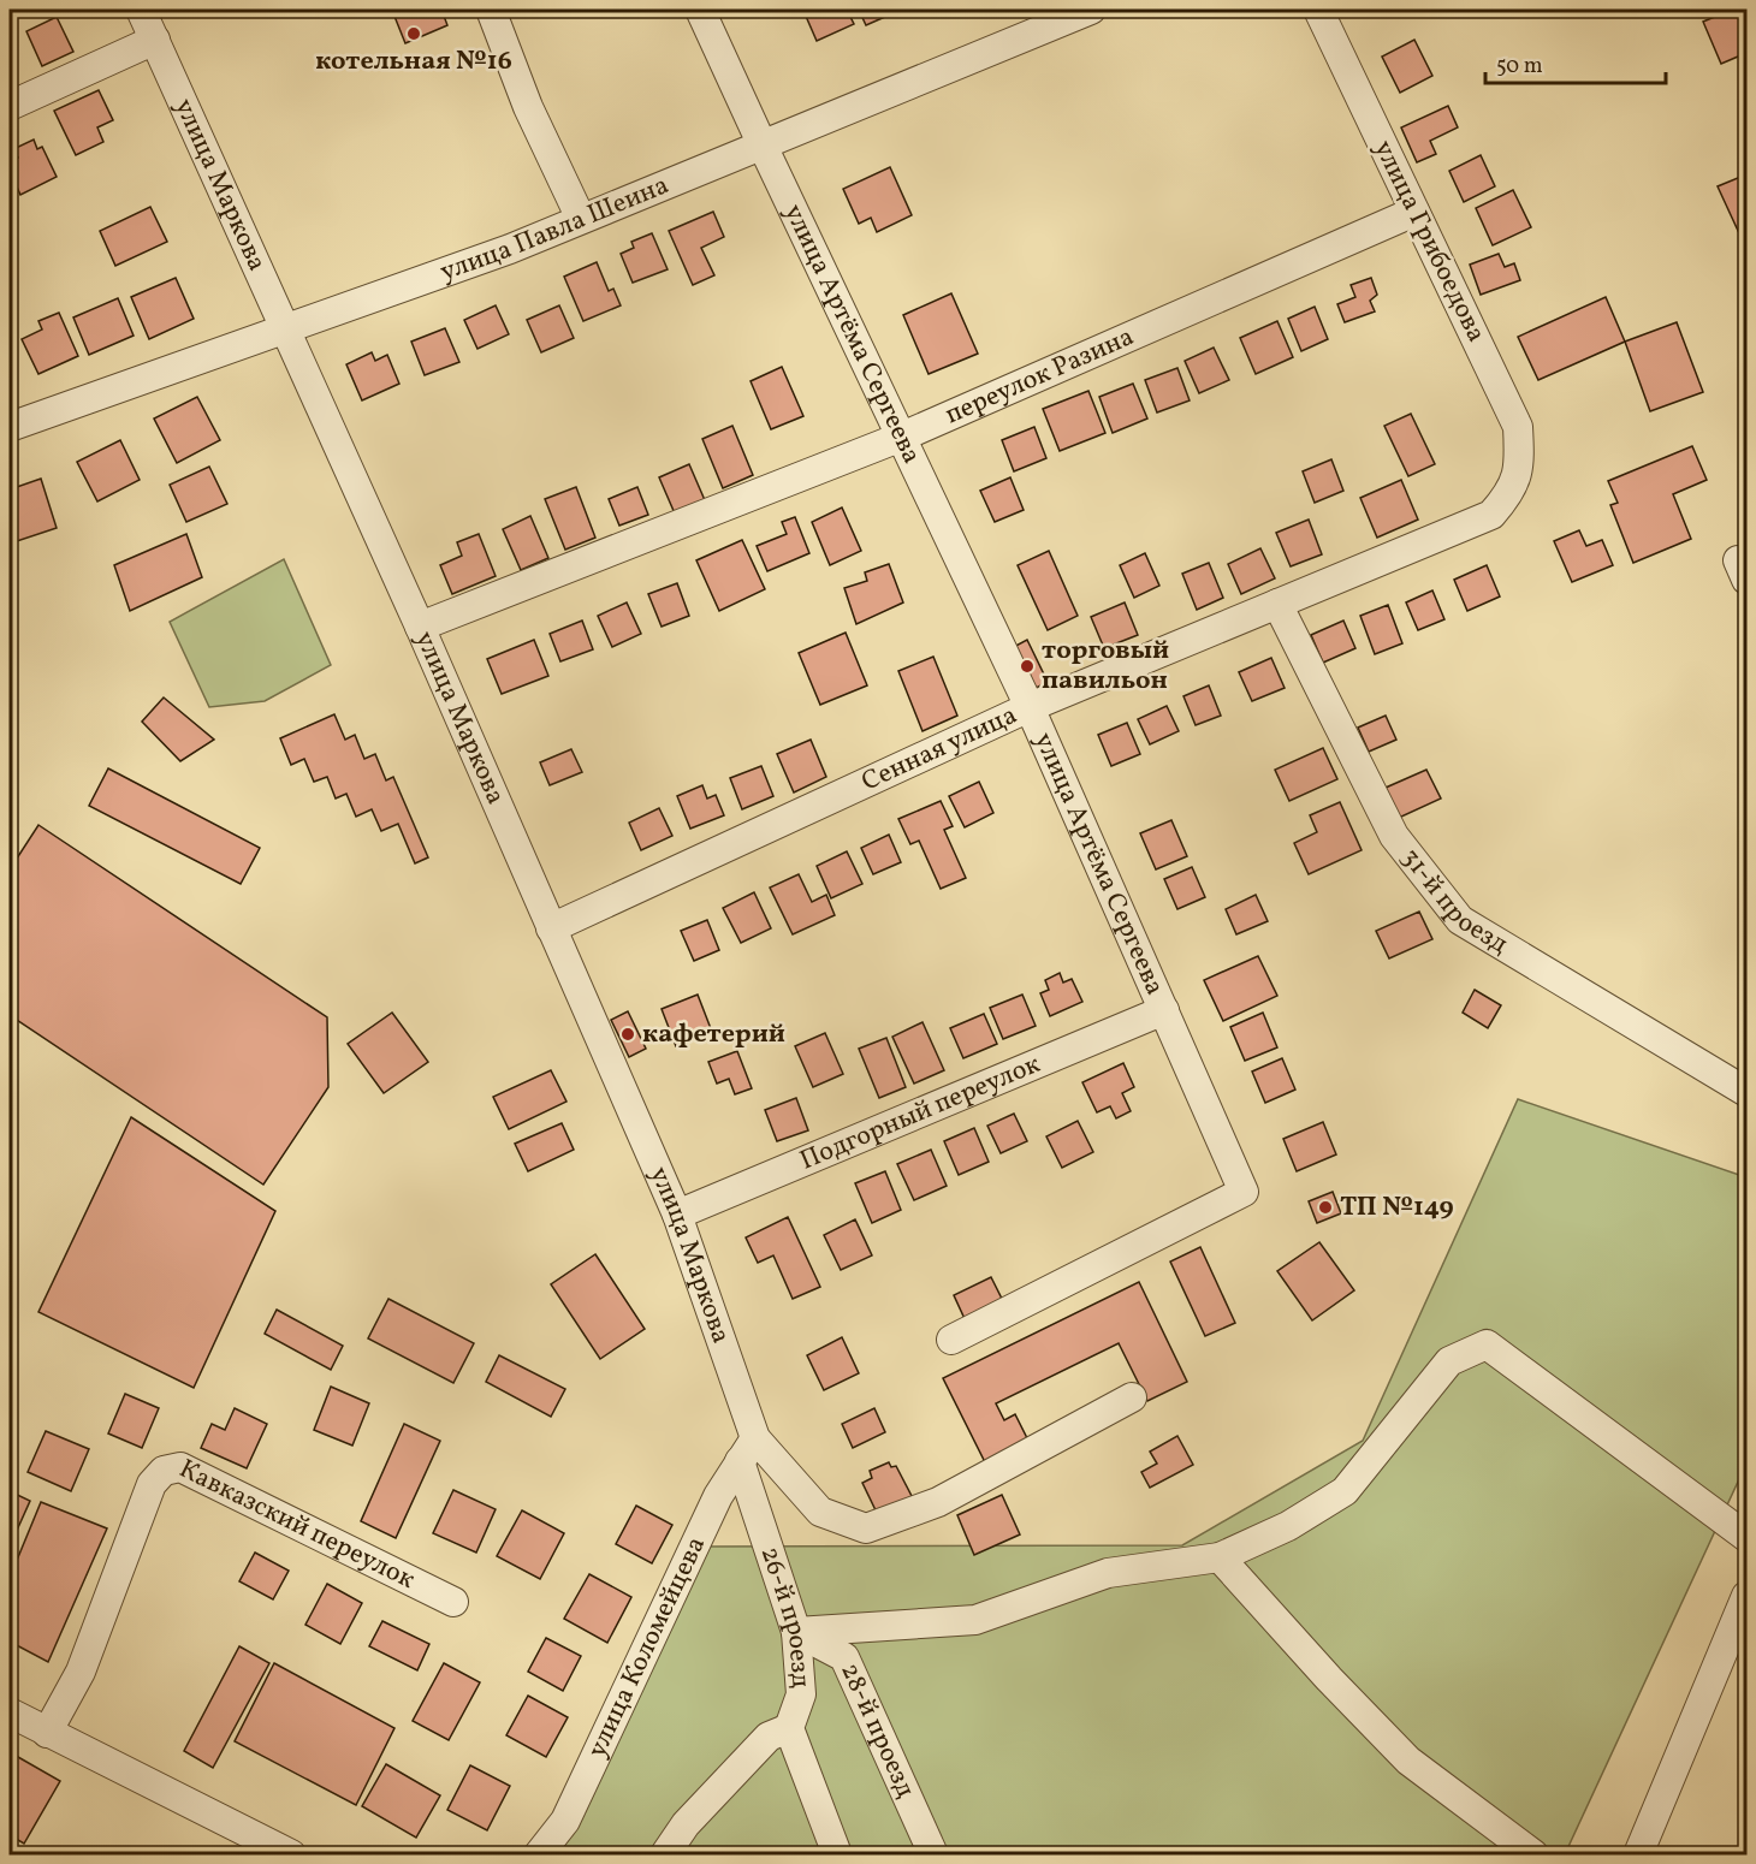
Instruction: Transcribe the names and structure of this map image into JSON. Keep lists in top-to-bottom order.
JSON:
{
  "streets": {
    "street": [
      "улица Маркова",
      "улица Павла Шеина",
      "улица Грибоедова",
      "улица Артёма Сергеева",
      "переулок Разина",
      "Сенная улица",
      "31-й проезд",
      "Подгорный переулок",
      "Кавказский переулок",
      "26-й проезд",
      "улица Коломейцева",
      "28-й проезд"
    ]
  },
  "crossings": [
    ["улица Маркова", "улица Павла Шеина"],
    ["улица Маркова", "переулок Разина"],
    ["улица Маркова", "Сенная улица"],
    ["улица Маркова", "Подгорный переулок"],
    ["улица Маркова", "26-й проезд"],
    ["улица Маркова", "улица Коломейцева"],
    ["улица Павла Шеина", "улица Артёма Сергеева"],
    ["улица Грибоедова", "переулок Разина"],
    ["улица Грибоедова", "Сенная улица"],
    ["улица Артёма Сергеева", "переулок Разина"],
    ["улица Артёма Сергеева", "Сенная улица"],
    ["улица Артёма Сергеева", "Подгорный переулок"],
    ["Сенная улица", "31-й проезд"],
    ["26-й проезд", "улица Коломейцева"],
    ["26-й проезд", "28-й проезд"]
  ],
  "places": [
    "котельная №16",
    "торговый павильон",
    "кафетерий",
    "ТП №149"
  ],
  "scale_bar": "50 m"
}
